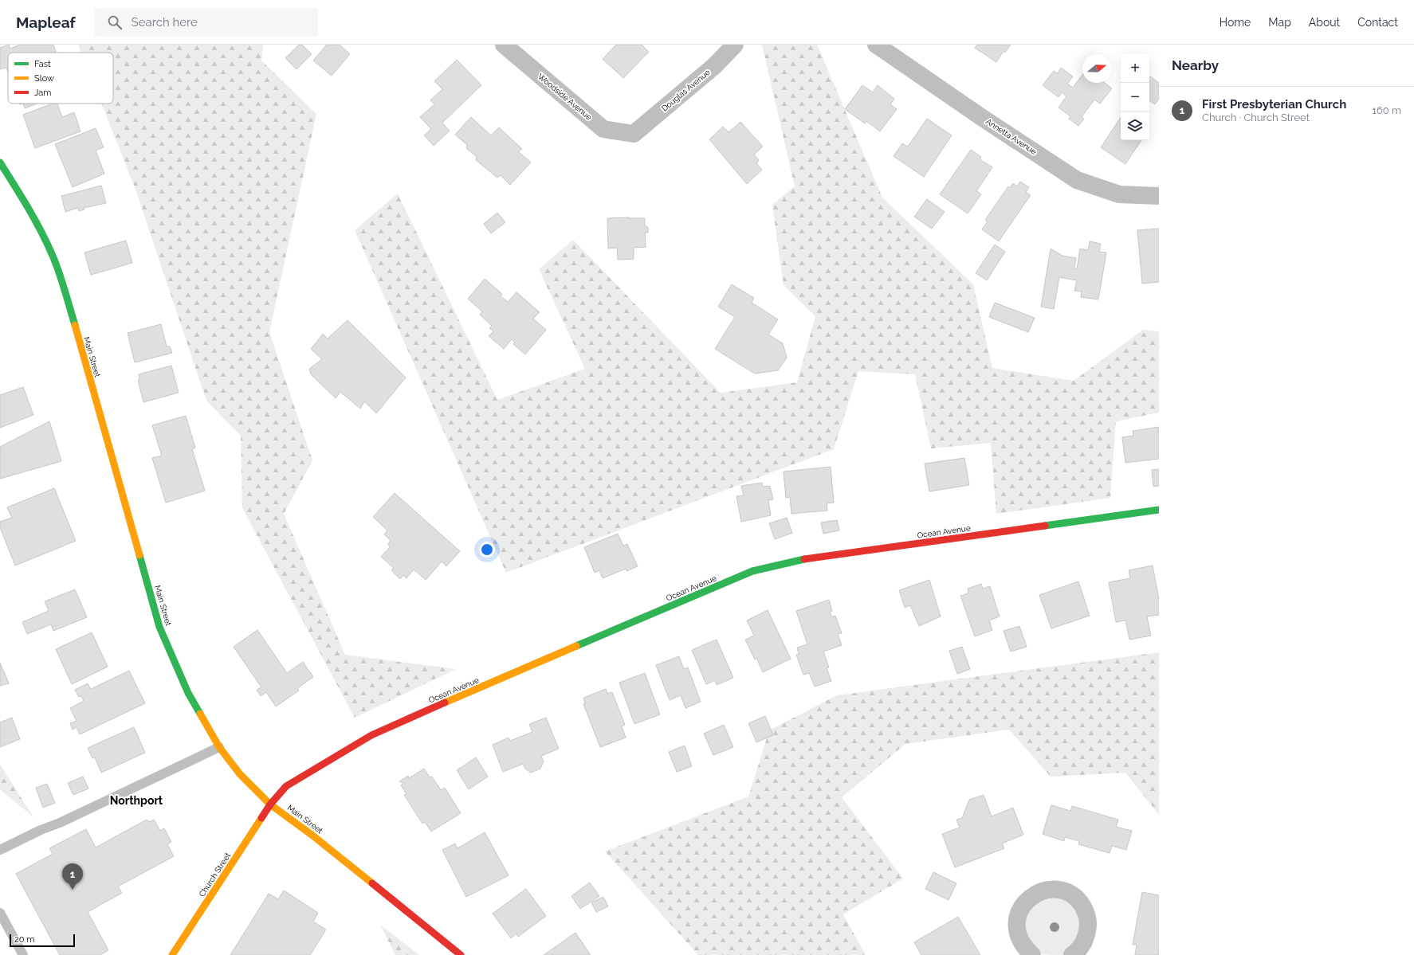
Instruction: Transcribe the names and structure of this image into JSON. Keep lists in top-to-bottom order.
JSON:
{
  "streets": {
    "main road": ["Main Street", "Ocean Avenue", "Church Street"],
    "street": ["Douglas Avenue", "Woodside Avenue", "Annetta Avenue"]
  },
  "crossings": [
    ["Douglas Avenue", "Woodside Avenue"],
    ["Main Street", "Ocean Avenue"],
    ["Main Street", "Church Street"],
    ["Ocean Avenue", "Church Street"]
  ],
  "districts": ["Northport"],
  "legend": ["Fast", "Slow", "Jam"],
  "scale_bar": "20 m",
  "north": "right",
  "page": {
    "header": "Mapleaf",
    "search": "Search here",
    "nav": [
      "Home",
      "Map",
      "About",
      "Contact"
    ],
    "heading": "Nearby",
    "map_buttons": ["+", "−"],
    "list": [
      {
        "mark": "1",
        "name": "First Presbyterian Church",
        "note": "Church · Church Street",
        "value": "160 m"
      }
    ],
    "pins": "1",
    "scale": "20 m"
  }
}
